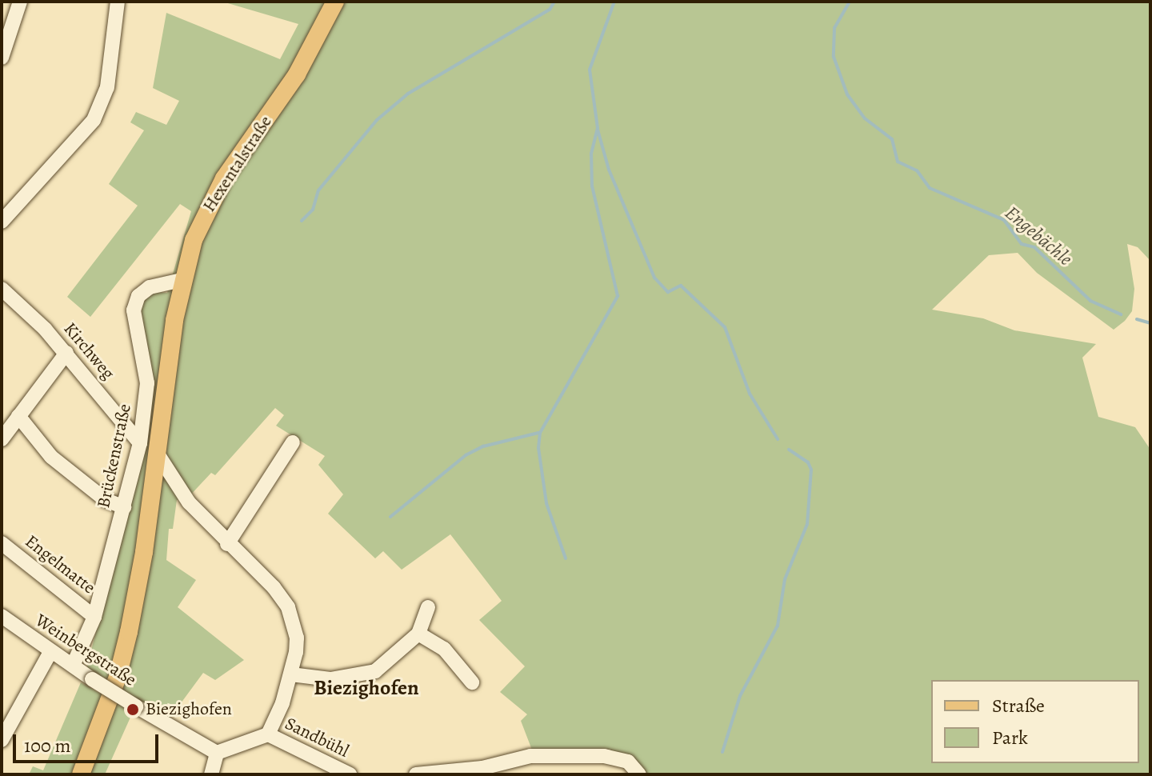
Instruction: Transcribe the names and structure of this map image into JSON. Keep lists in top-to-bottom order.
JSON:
{
  "streets": {
    "main road": ["Hexentalstraße"],
    "street": [
      "Kirchweg",
      "Brückenstraße",
      "Engelmatte",
      "Weinbergstraße",
      "Sandbühl"
    ]
  },
  "crossings": [
    ["Hexentalstraße", "Brückenstraße"],
    ["Kirchweg", "Brückenstraße"],
    ["Brückenstraße", "Engelmatte"],
    ["Brückenstraße", "Weinbergstraße"]
  ],
  "districts": ["Biezighofen"],
  "water": ["Engebächle"],
  "places": ["Biezighofen"],
  "legend": ["Straße", "Park"],
  "scale_bar": "100 m"
}
